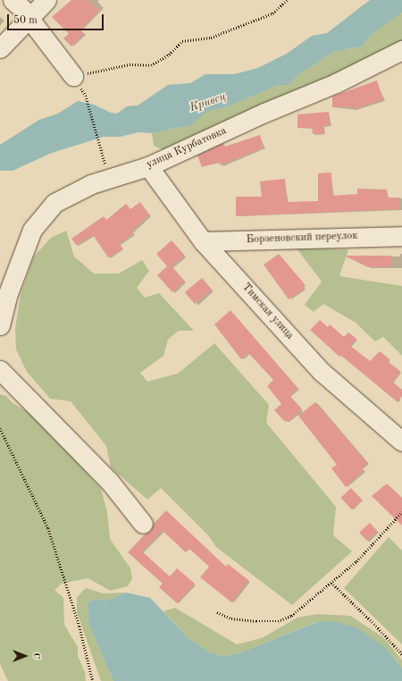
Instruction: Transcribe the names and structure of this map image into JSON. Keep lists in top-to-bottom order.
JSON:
{
  "streets": {
    "street": ["улица Курбатовка", "Борзеновский переулок", "Тимская улица"]
  },
  "crossings": [
    ["улица Курбатовка", "Тимская улица"],
    ["Борзеновский переулок", "Тимская улица"]
  ],
  "water": ["Кривец"],
  "scale_bar": "50 m",
  "north": "right"
}
